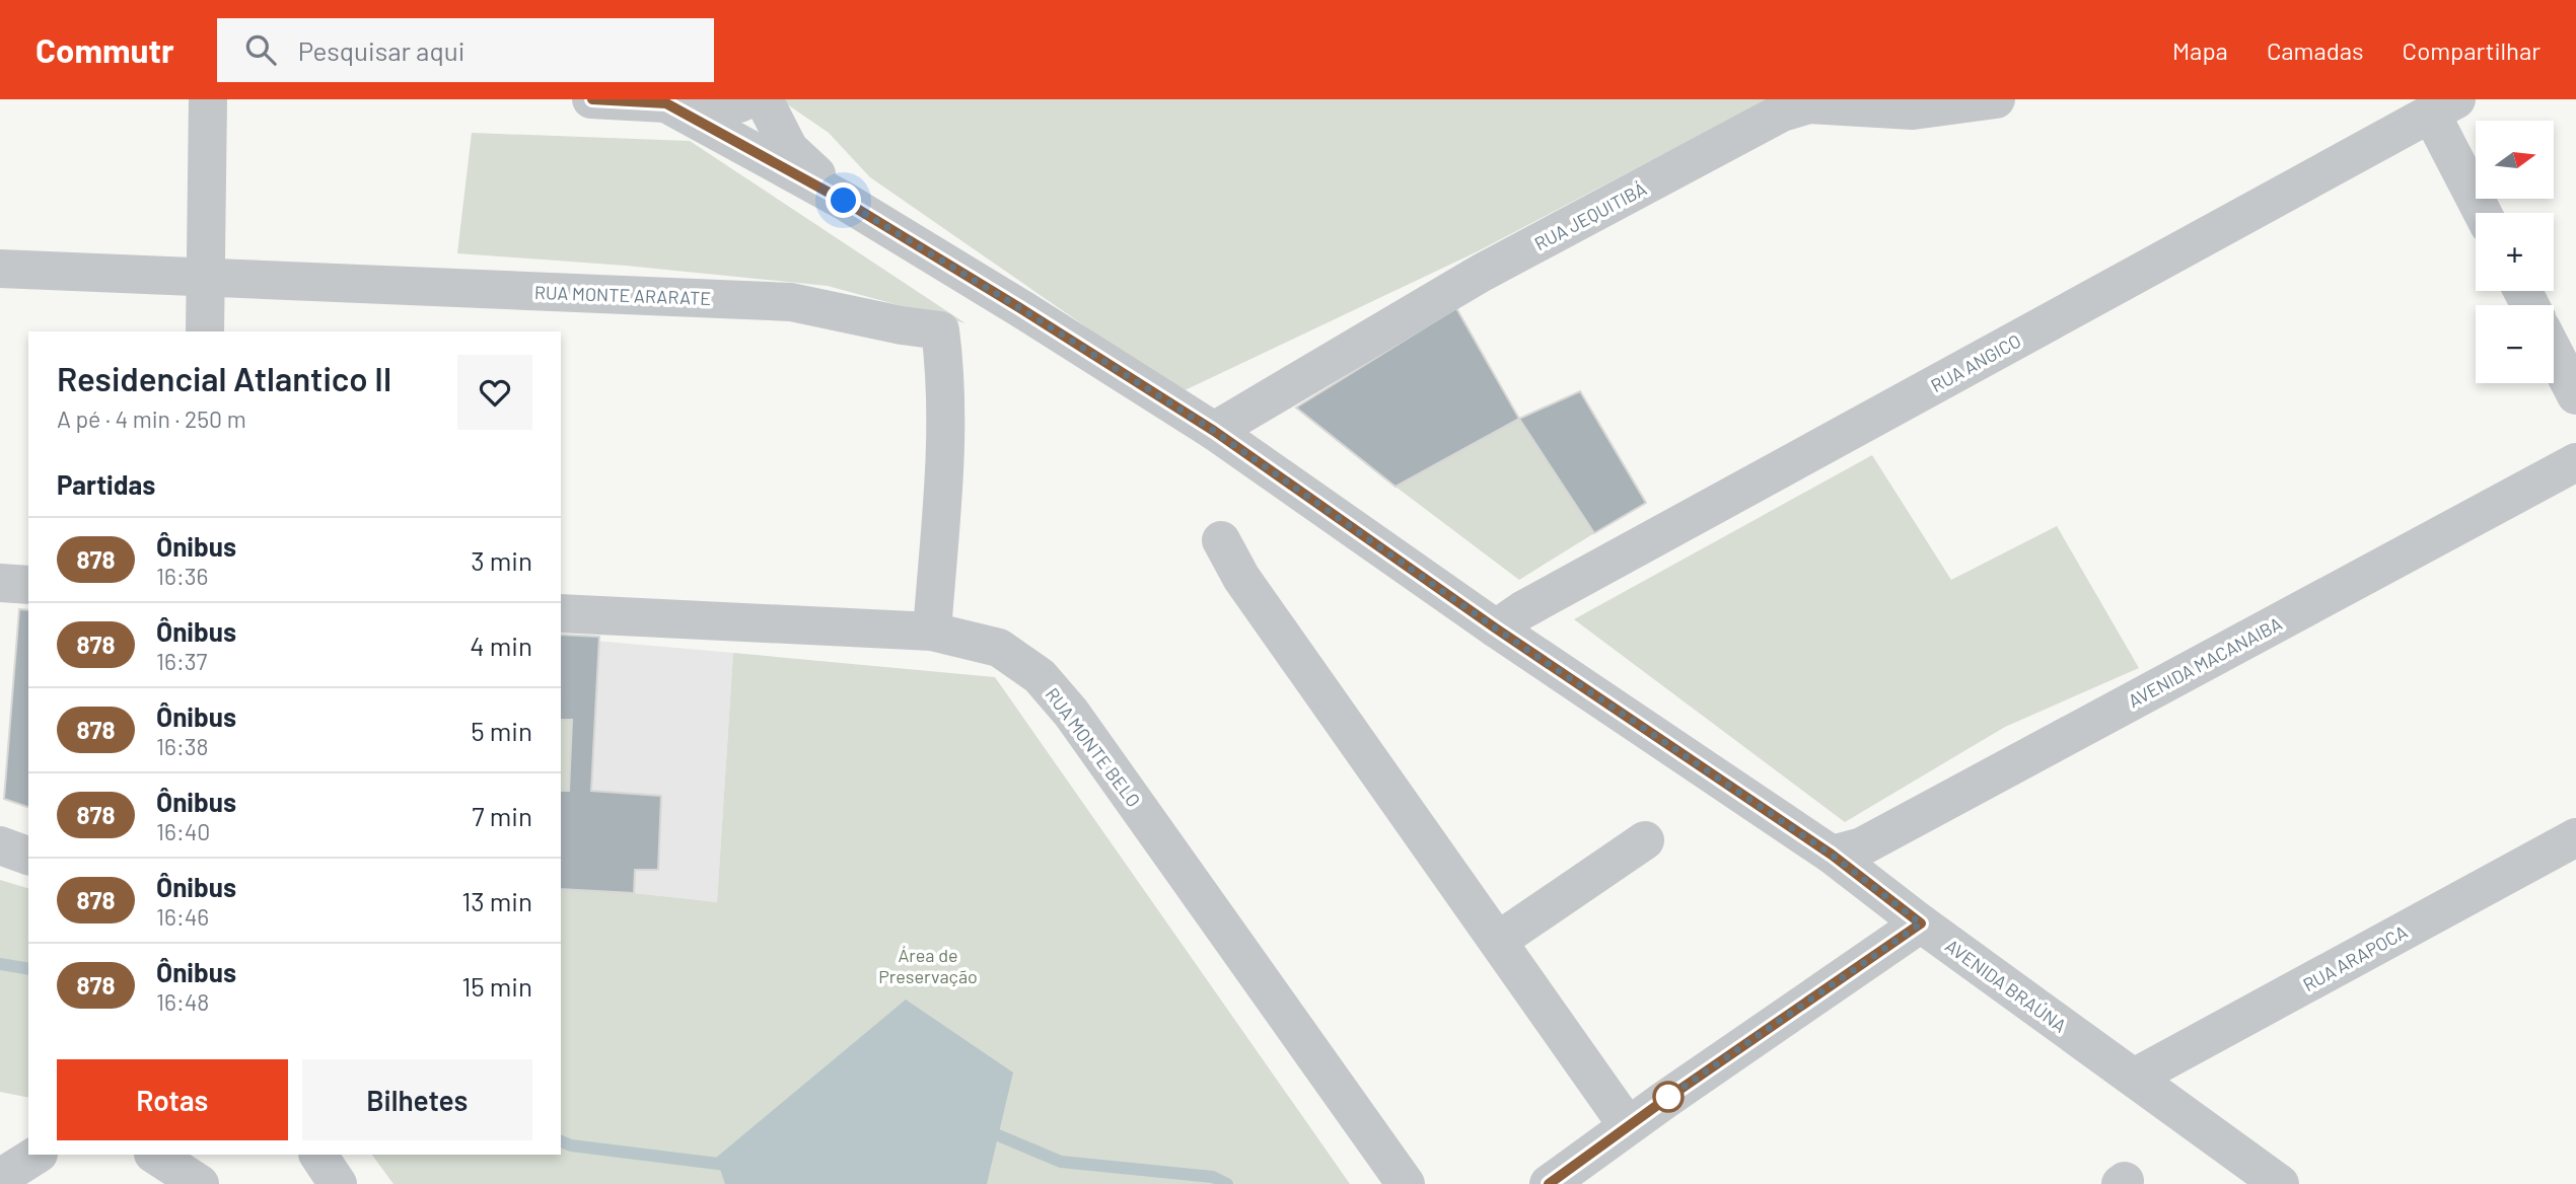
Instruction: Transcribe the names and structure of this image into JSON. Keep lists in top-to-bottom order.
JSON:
{
  "streets": {
    "street": [
      "RUA JEQUITIBÁ",
      "RUA MONTE ARARATE",
      "RUA ANGICO",
      "AVENIDA MACANAIBA",
      "RUA MONTE BELO",
      "RUA ARAPOCA",
      "AVENIDA BRAÚNA"
    ]
  },
  "crossings": [
    ["RUA JEQUITIBÁ", "AVENIDA BRAÚNA"],
    ["RUA MONTE ARARATE", "RUA MONTE BELO"],
    ["RUA ANGICO", "AVENIDA BRAÚNA"],
    ["AVENIDA MACANAIBA", "AVENIDA BRAÚNA"],
    ["RUA ARAPOCA", "AVENIDA BRAÚNA"]
  ],
  "parks": ["Área de Preservação"],
  "lines": ["bus line 878"],
  "north": "right",
  "page": {
    "header": "Commutr",
    "search": "Pesquisar aqui",
    "nav": ["Mapa", "Camadas", "Compartilhar"],
    "map_buttons": ["+", "−"],
    "heading": [
      ["Residencial Atlantico II", "A pé · 4 min · 250 m"],
      "Partidas"
    ],
    "list": [
      {
        "mark": "878",
        "name": "Ônibus",
        "note": "16:36",
        "value": "3 min"
      },
      {
        "mark": "878",
        "name": "Ônibus",
        "note": "16:37",
        "value": "4 min"
      },
      {
        "mark": "878",
        "name": "Ônibus",
        "note": "16:38",
        "value": "5 min"
      },
      {
        "mark": "878",
        "name": "Ônibus",
        "note": "16:40",
        "value": "7 min"
      },
      {
        "mark": "878",
        "name": "Ônibus",
        "note": "16:46",
        "value": "13 min"
      },
      {
        "mark": "878",
        "name": "Ônibus",
        "note": "16:48",
        "value": "15 min"
      }
    ],
    "buttons": ["Rotas", "Bilhetes"]
  }
}
